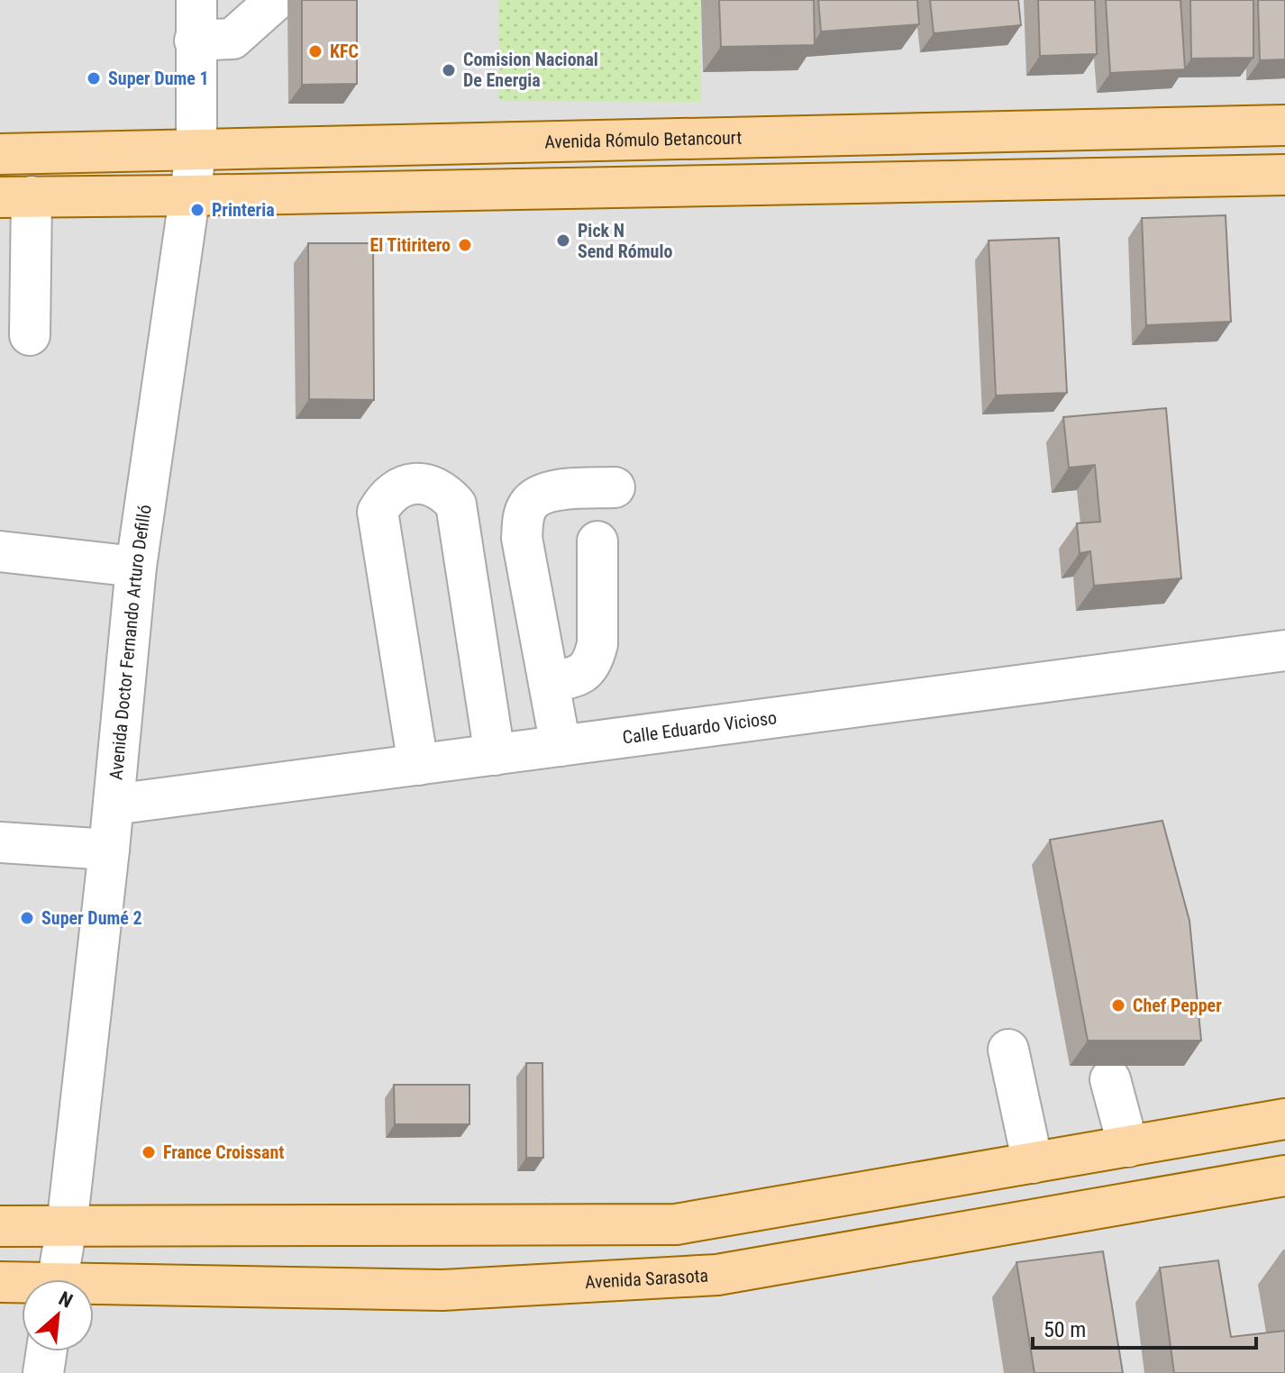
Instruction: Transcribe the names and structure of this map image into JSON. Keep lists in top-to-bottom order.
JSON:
{
  "streets": {
    "main road": ["Avenida Rómulo Betancourt", "Avenida Sarasota"],
    "street": ["Avenida Doctor Fernando Arturo Defilló", "Calle Eduardo Vicioso"]
  },
  "crossings": [
    ["Avenida Rómulo Betancourt", "Avenida Doctor Fernando Arturo Defilló"],
    ["Avenida Doctor Fernando Arturo Defilló", "Calle Eduardo Vicioso"]
  ],
  "places": [
    "KFC",
    "Comision Nacional De Energia",
    "Super Dume 1",
    "Printeria",
    "Pick N Send Rómulo",
    "El Titiritero",
    "Super Dumé 2",
    "Chef Pepper",
    "France Croissant"
  ],
  "scale_bar": "50 m",
  "north": "top right"
}
